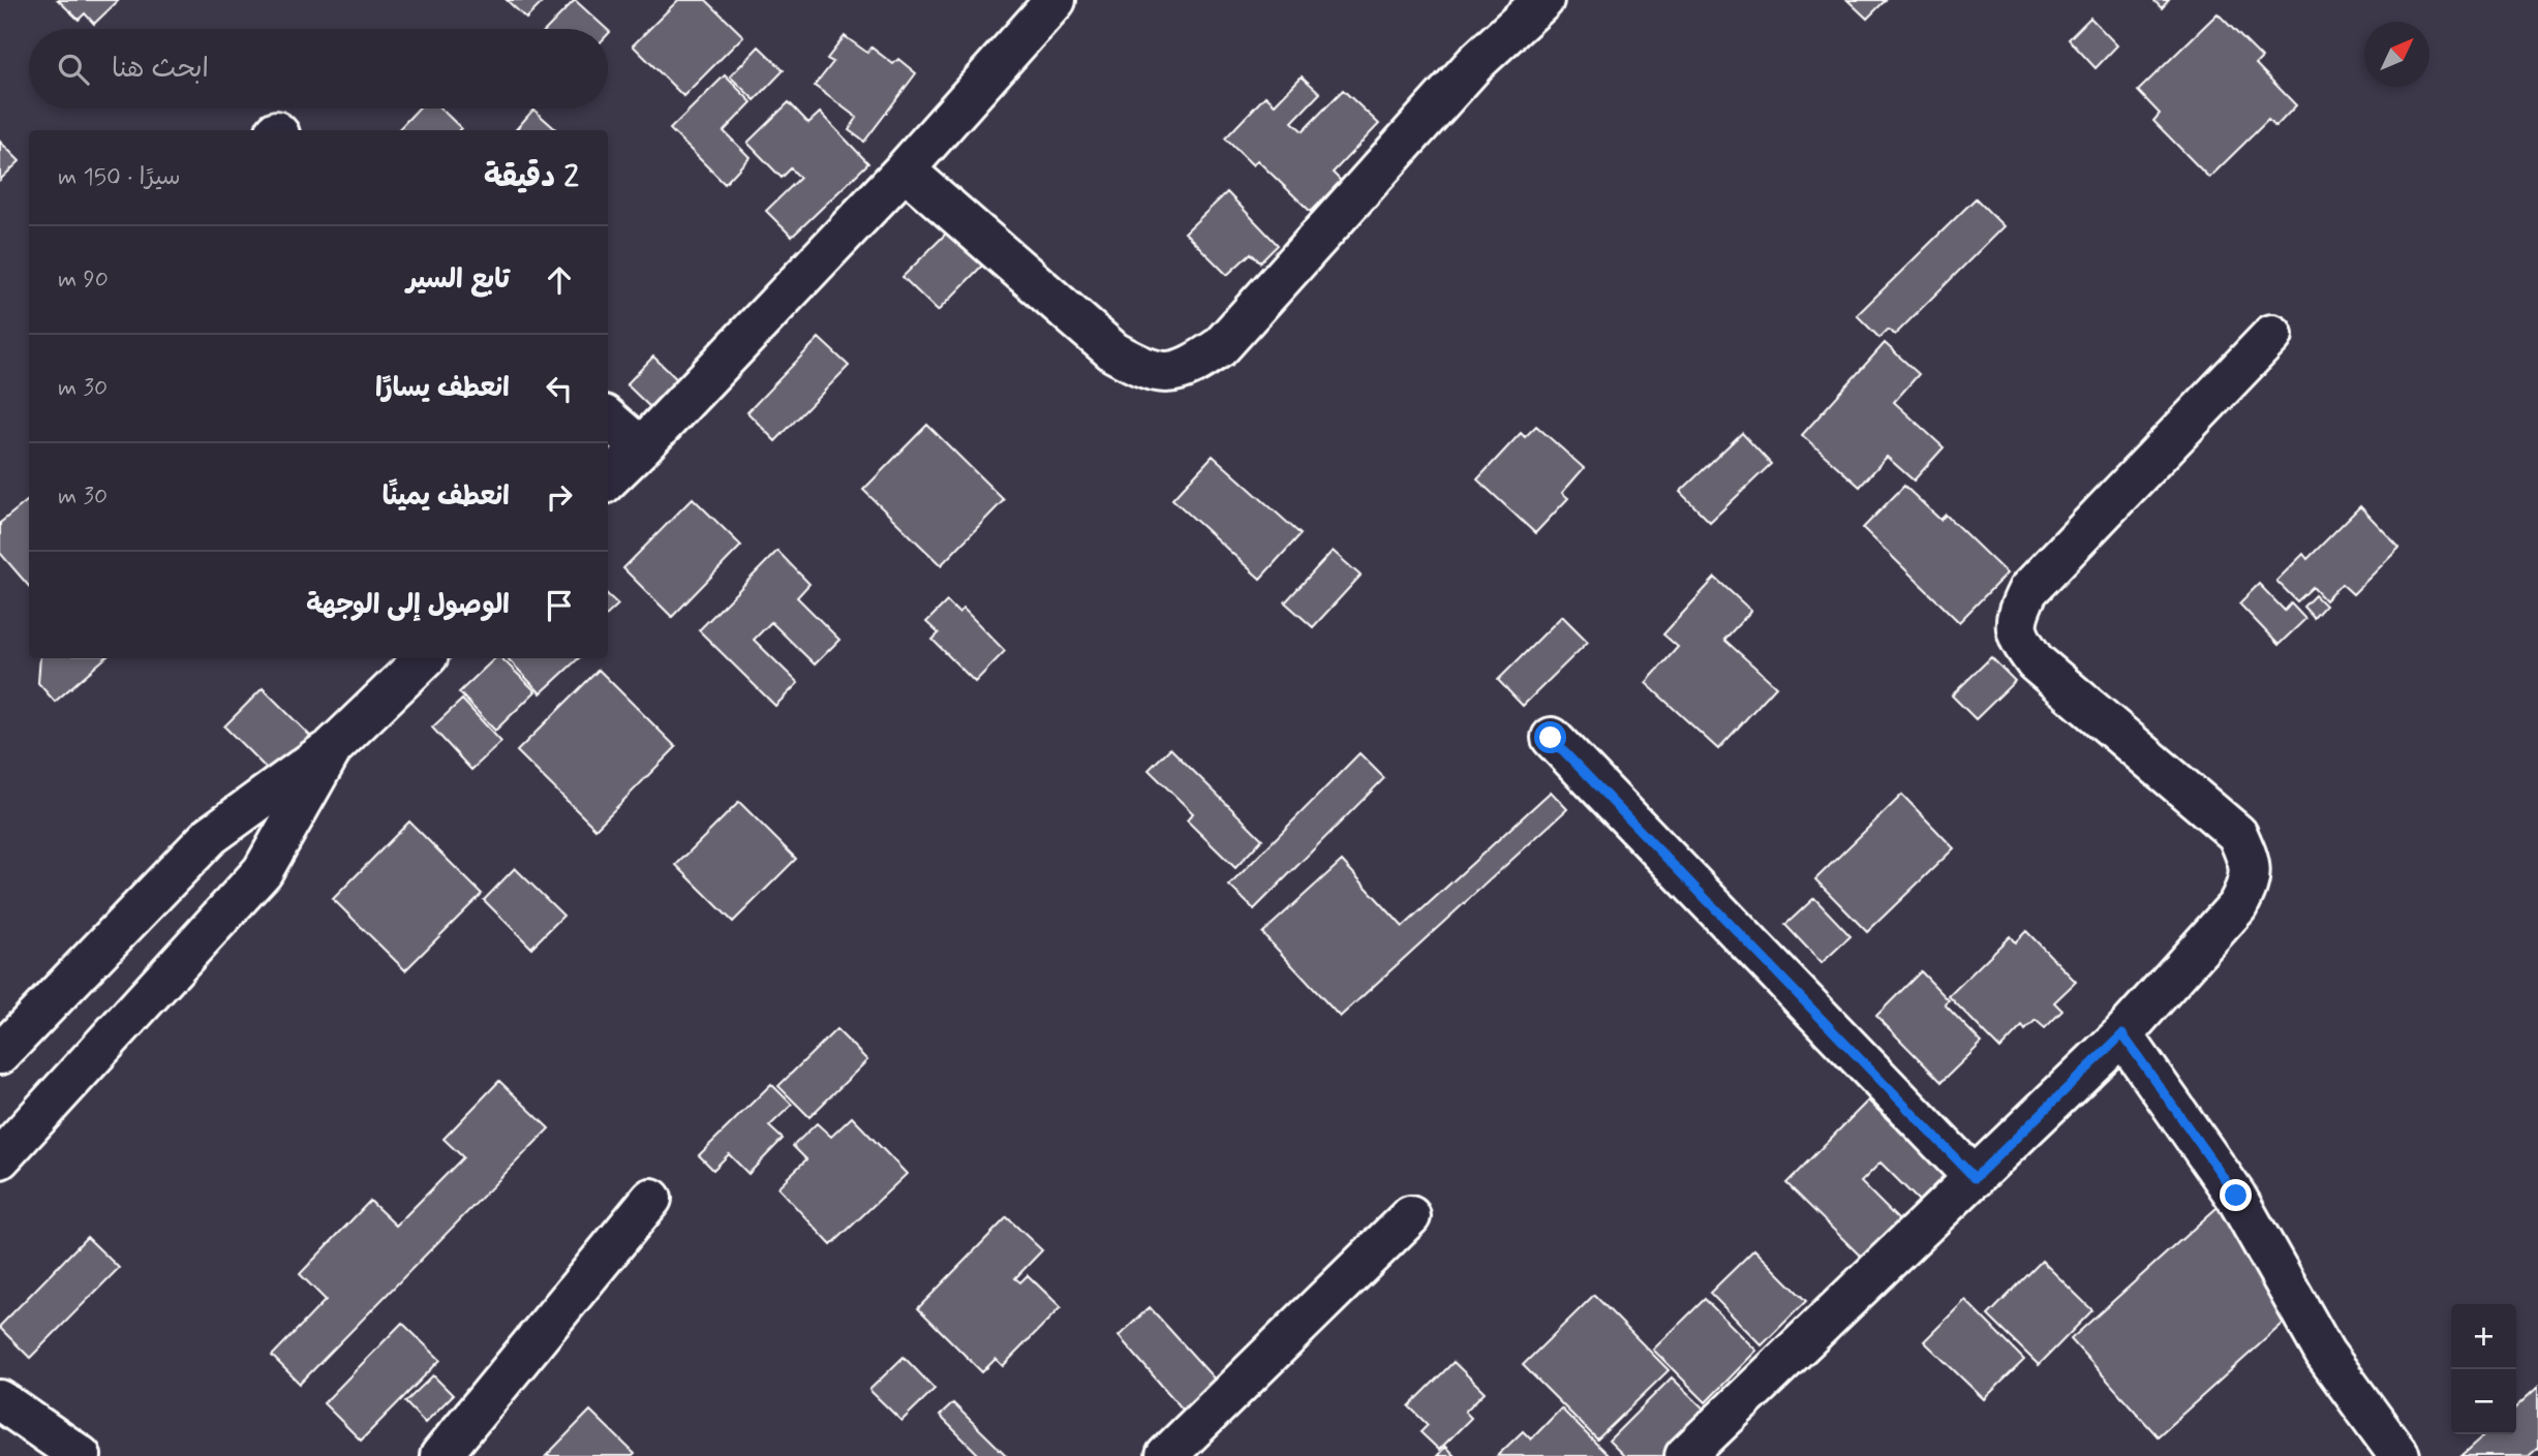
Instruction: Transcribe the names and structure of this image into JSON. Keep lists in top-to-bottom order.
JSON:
{
  "north": "top right",
  "page": {
    "search": "ابحث هنا",
    "heading": ["2 دقيقة", "سيرًا · 150 m"],
    "list": [
      ["تابع السير", "90 m"],
      ["انعطف يسارًا", "30 m"],
      ["انعطف يمينًا", "30 m"],
      "الوصول إلى الوجهة"
    ],
    "map_buttons": ["+", "−"]
  }
}
